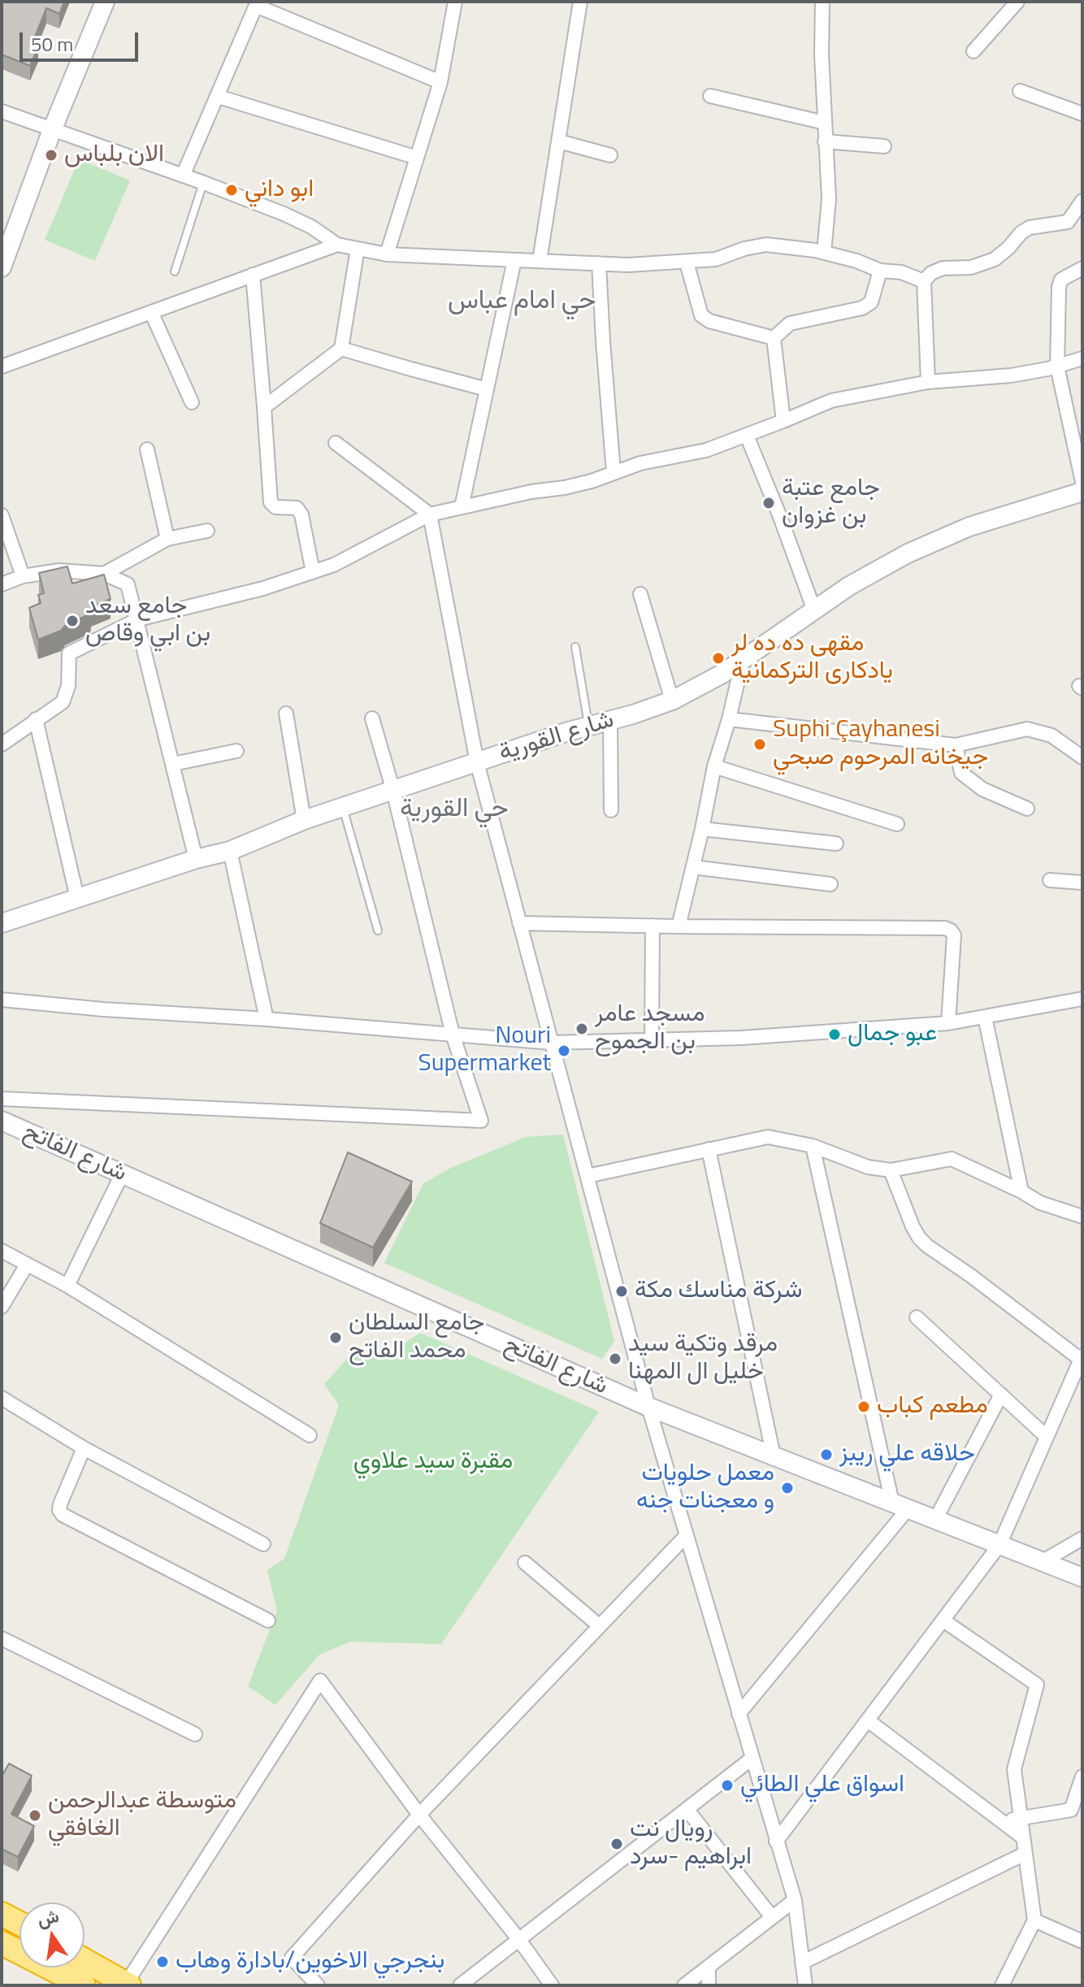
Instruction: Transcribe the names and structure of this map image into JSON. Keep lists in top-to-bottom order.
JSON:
{
  "streets": {
    "street": ["شارع القورية", "شارع الفاتح"]
  },
  "districts": ["حي امام عباس", "حي القورية"],
  "parks": ["مقبرة سيد علاوي"],
  "places": [
    "الان بلباس",
    "ابو داني",
    "جامع عتبة بن غزوان",
    "جامع سعد بن ابي وقاص",
    "مقهى ده ده لر يادكارى التركمانية",
    "Suphi Çayhanesi جيخانه المرحوم صبحي",
    "مسجد عامر بن الجموح",
    "عبو جمال",
    "Nouri Supermarket",
    "شركة مناسك مكة",
    "جامع السلطان محمد الفاتح",
    "مرقد وتكية سيد خليل ال المهنا",
    "مطعم كباب",
    "حلاقه علي ريبز",
    "معمل حلويات و معجنات جنه",
    "اسواق علي الطائي",
    "متوسطة عبدالرحمن الغافقي",
    "رويال نت ابراهيم -سرد",
    "بنجرجي الاخوين/بادارة وهاب"
  ],
  "scale_bar": "50 m",
  "north": "top"
}
